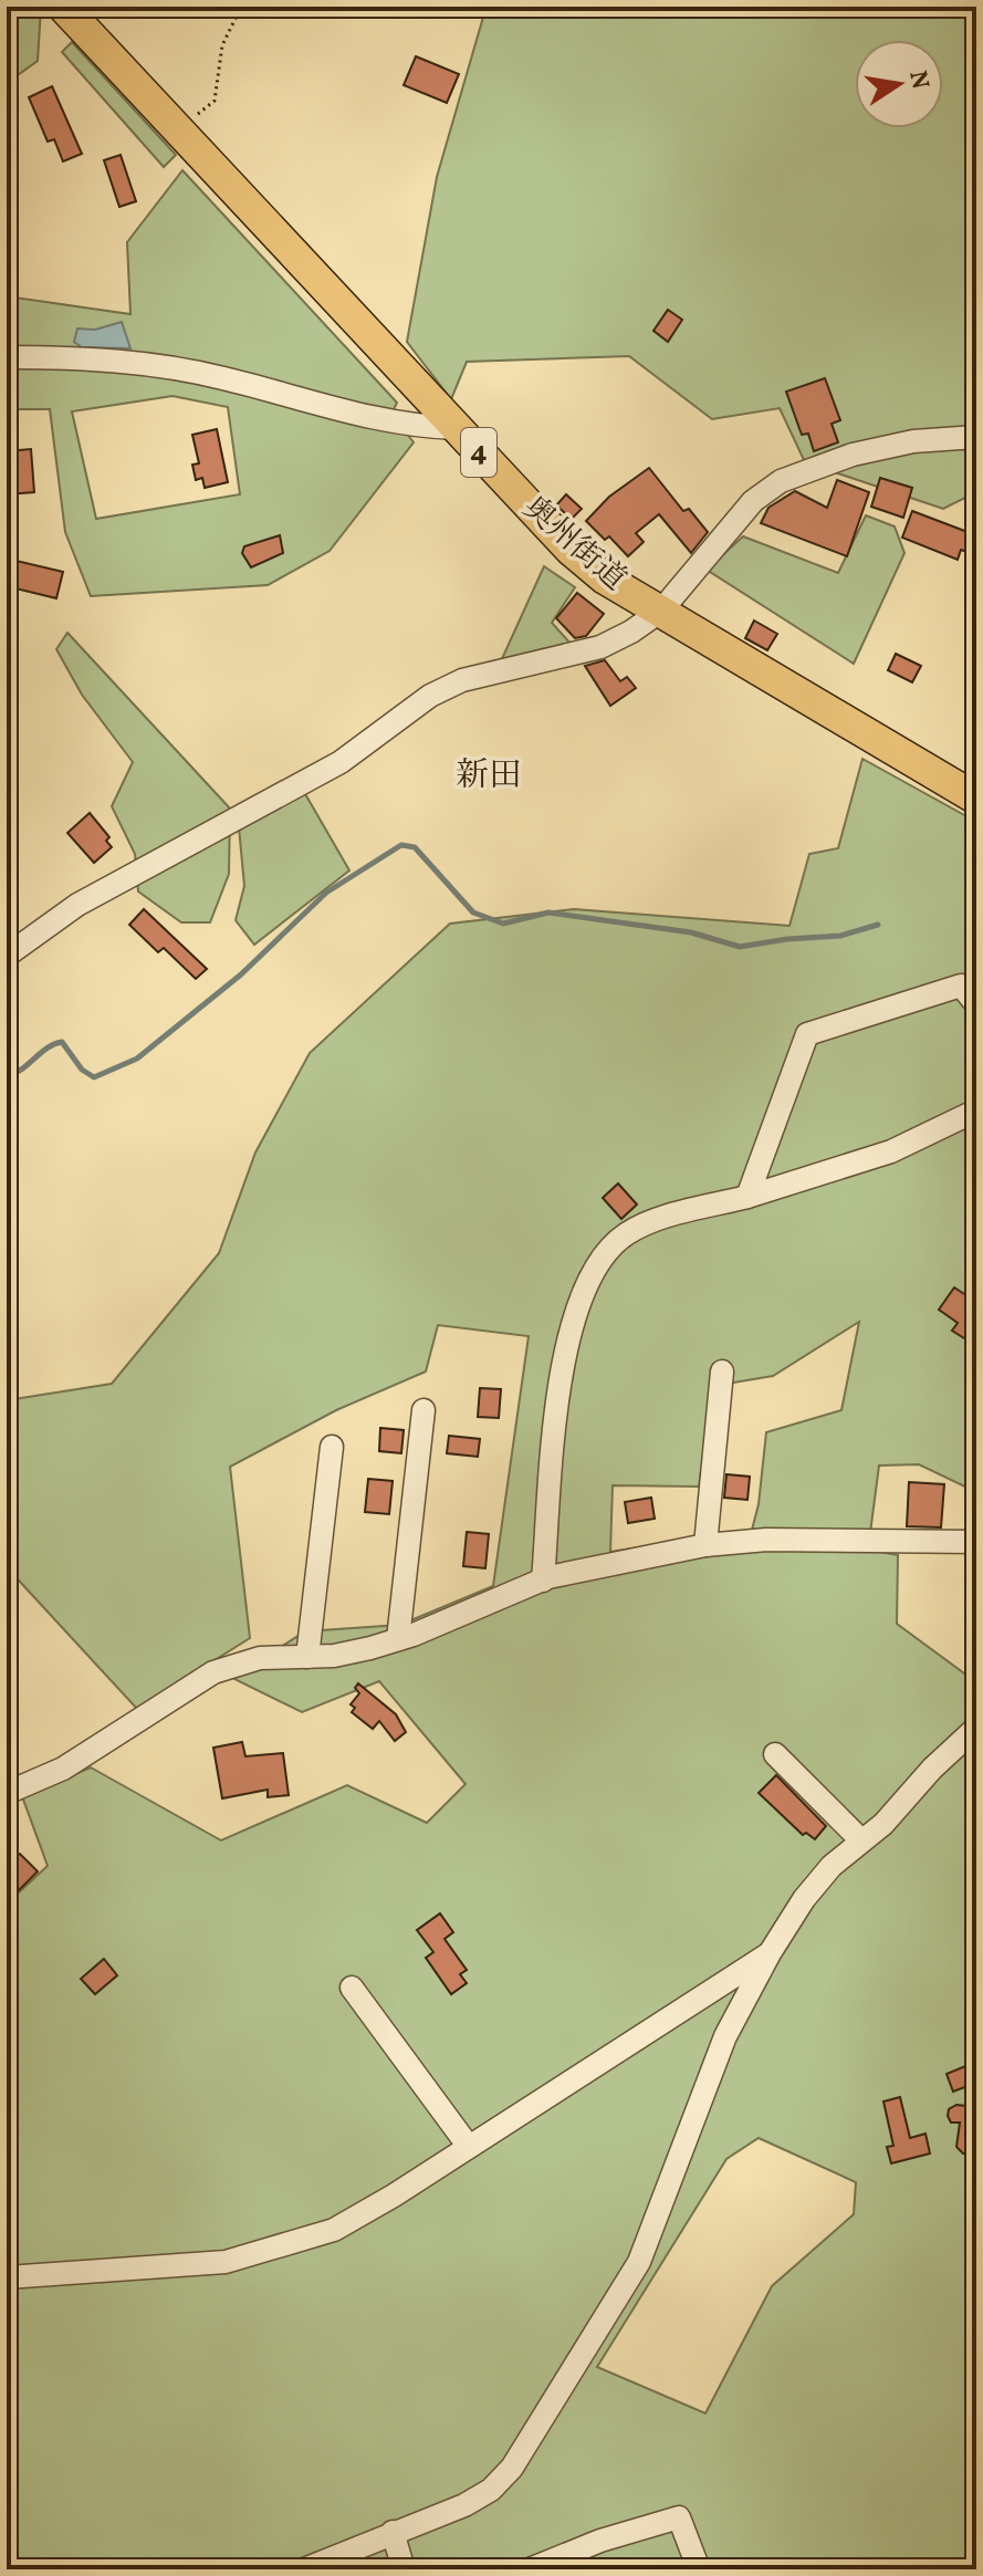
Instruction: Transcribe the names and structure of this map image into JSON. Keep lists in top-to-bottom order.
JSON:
{
  "streets": {
    "highway": ["4", "奥州街道"]
  },
  "districts": ["新田"],
  "north": "right"
}
